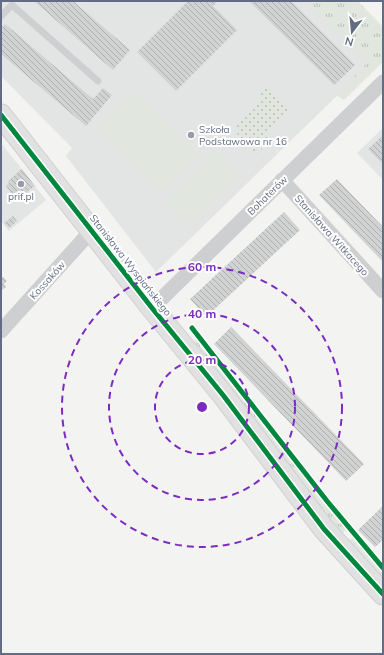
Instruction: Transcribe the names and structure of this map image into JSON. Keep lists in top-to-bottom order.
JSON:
{
  "streets": {
    "street": [
      "Bohaterów",
      "Stanisława Witkacego",
      "Stanisława Wyspiańskiego",
      "Kossaków"
    ]
  },
  "crossings": [
    ["Bohaterów", "Stanisława Witkacego"],
    ["Bohaterów", "Stanisława Wyspiańskiego"],
    ["Stanisława Wyspiańskiego", "Kossaków"]
  ],
  "places": ["Szkoła Podstawowa nr 16", "prif.pl"],
  "north": "bottom",
  "rings": ["60 m", "40 m", "20 m"]
}
